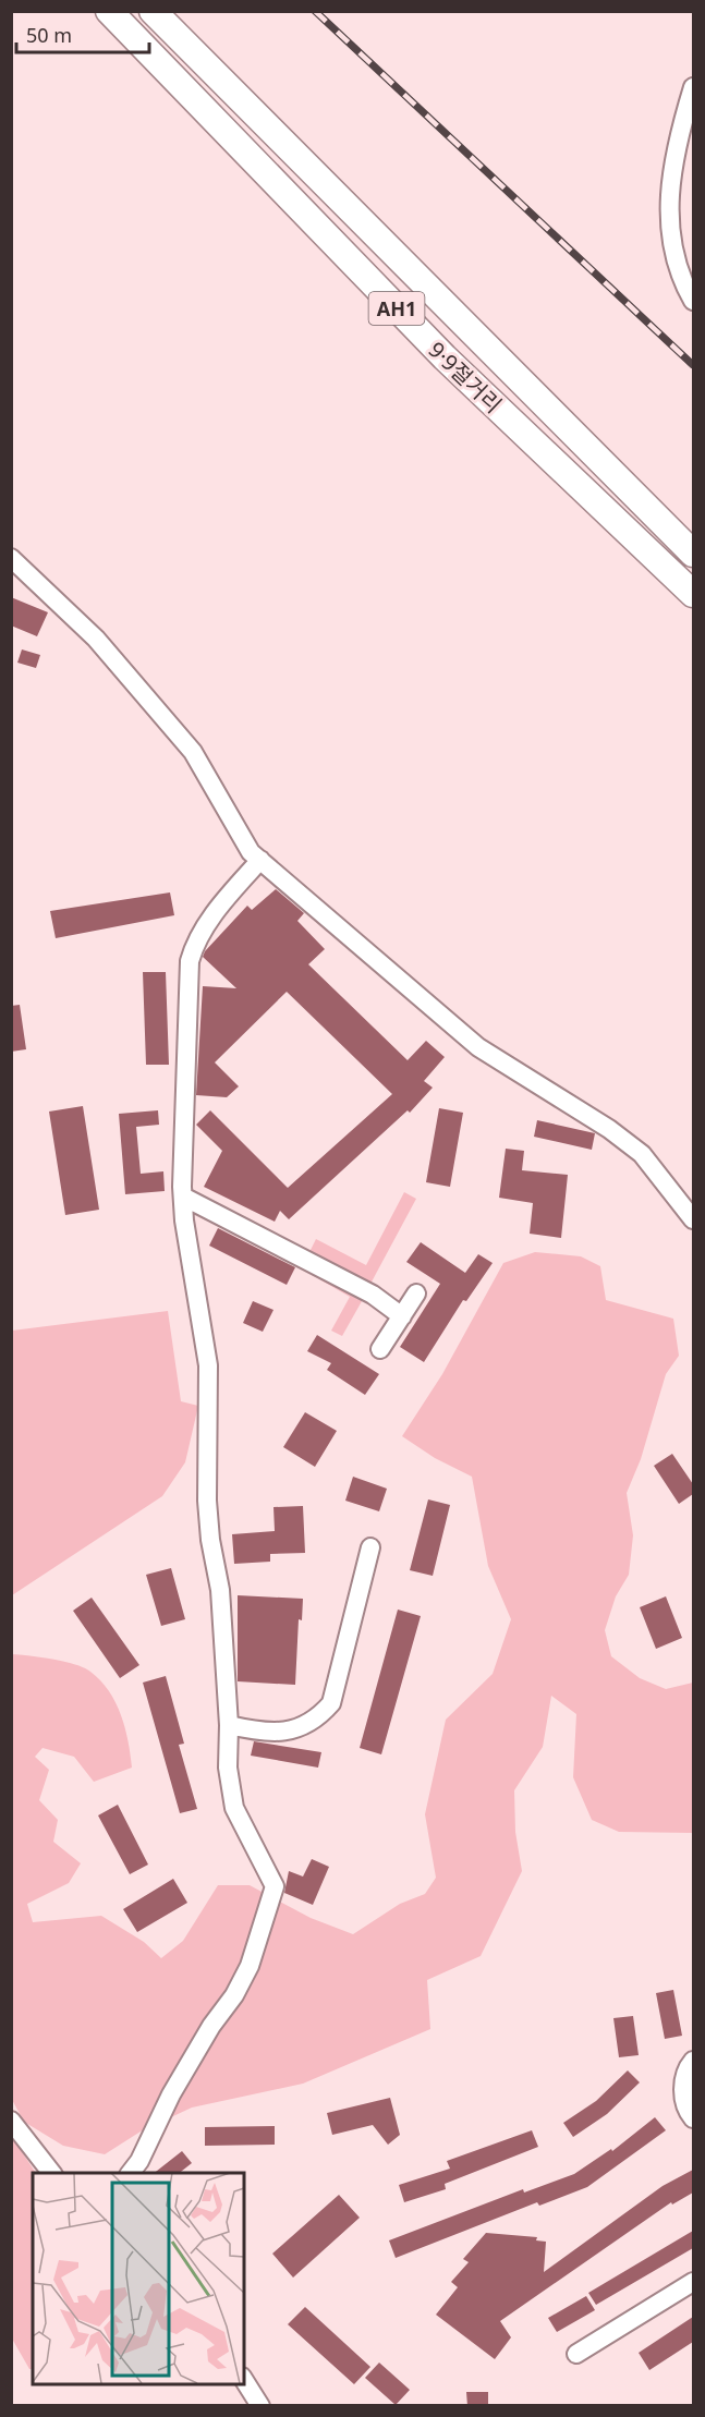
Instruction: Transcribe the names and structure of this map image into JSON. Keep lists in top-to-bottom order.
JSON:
{
  "streets": {
    "highway": ["AH1", "9·9절거리"]
  },
  "scale_bar": "50 m"
}
